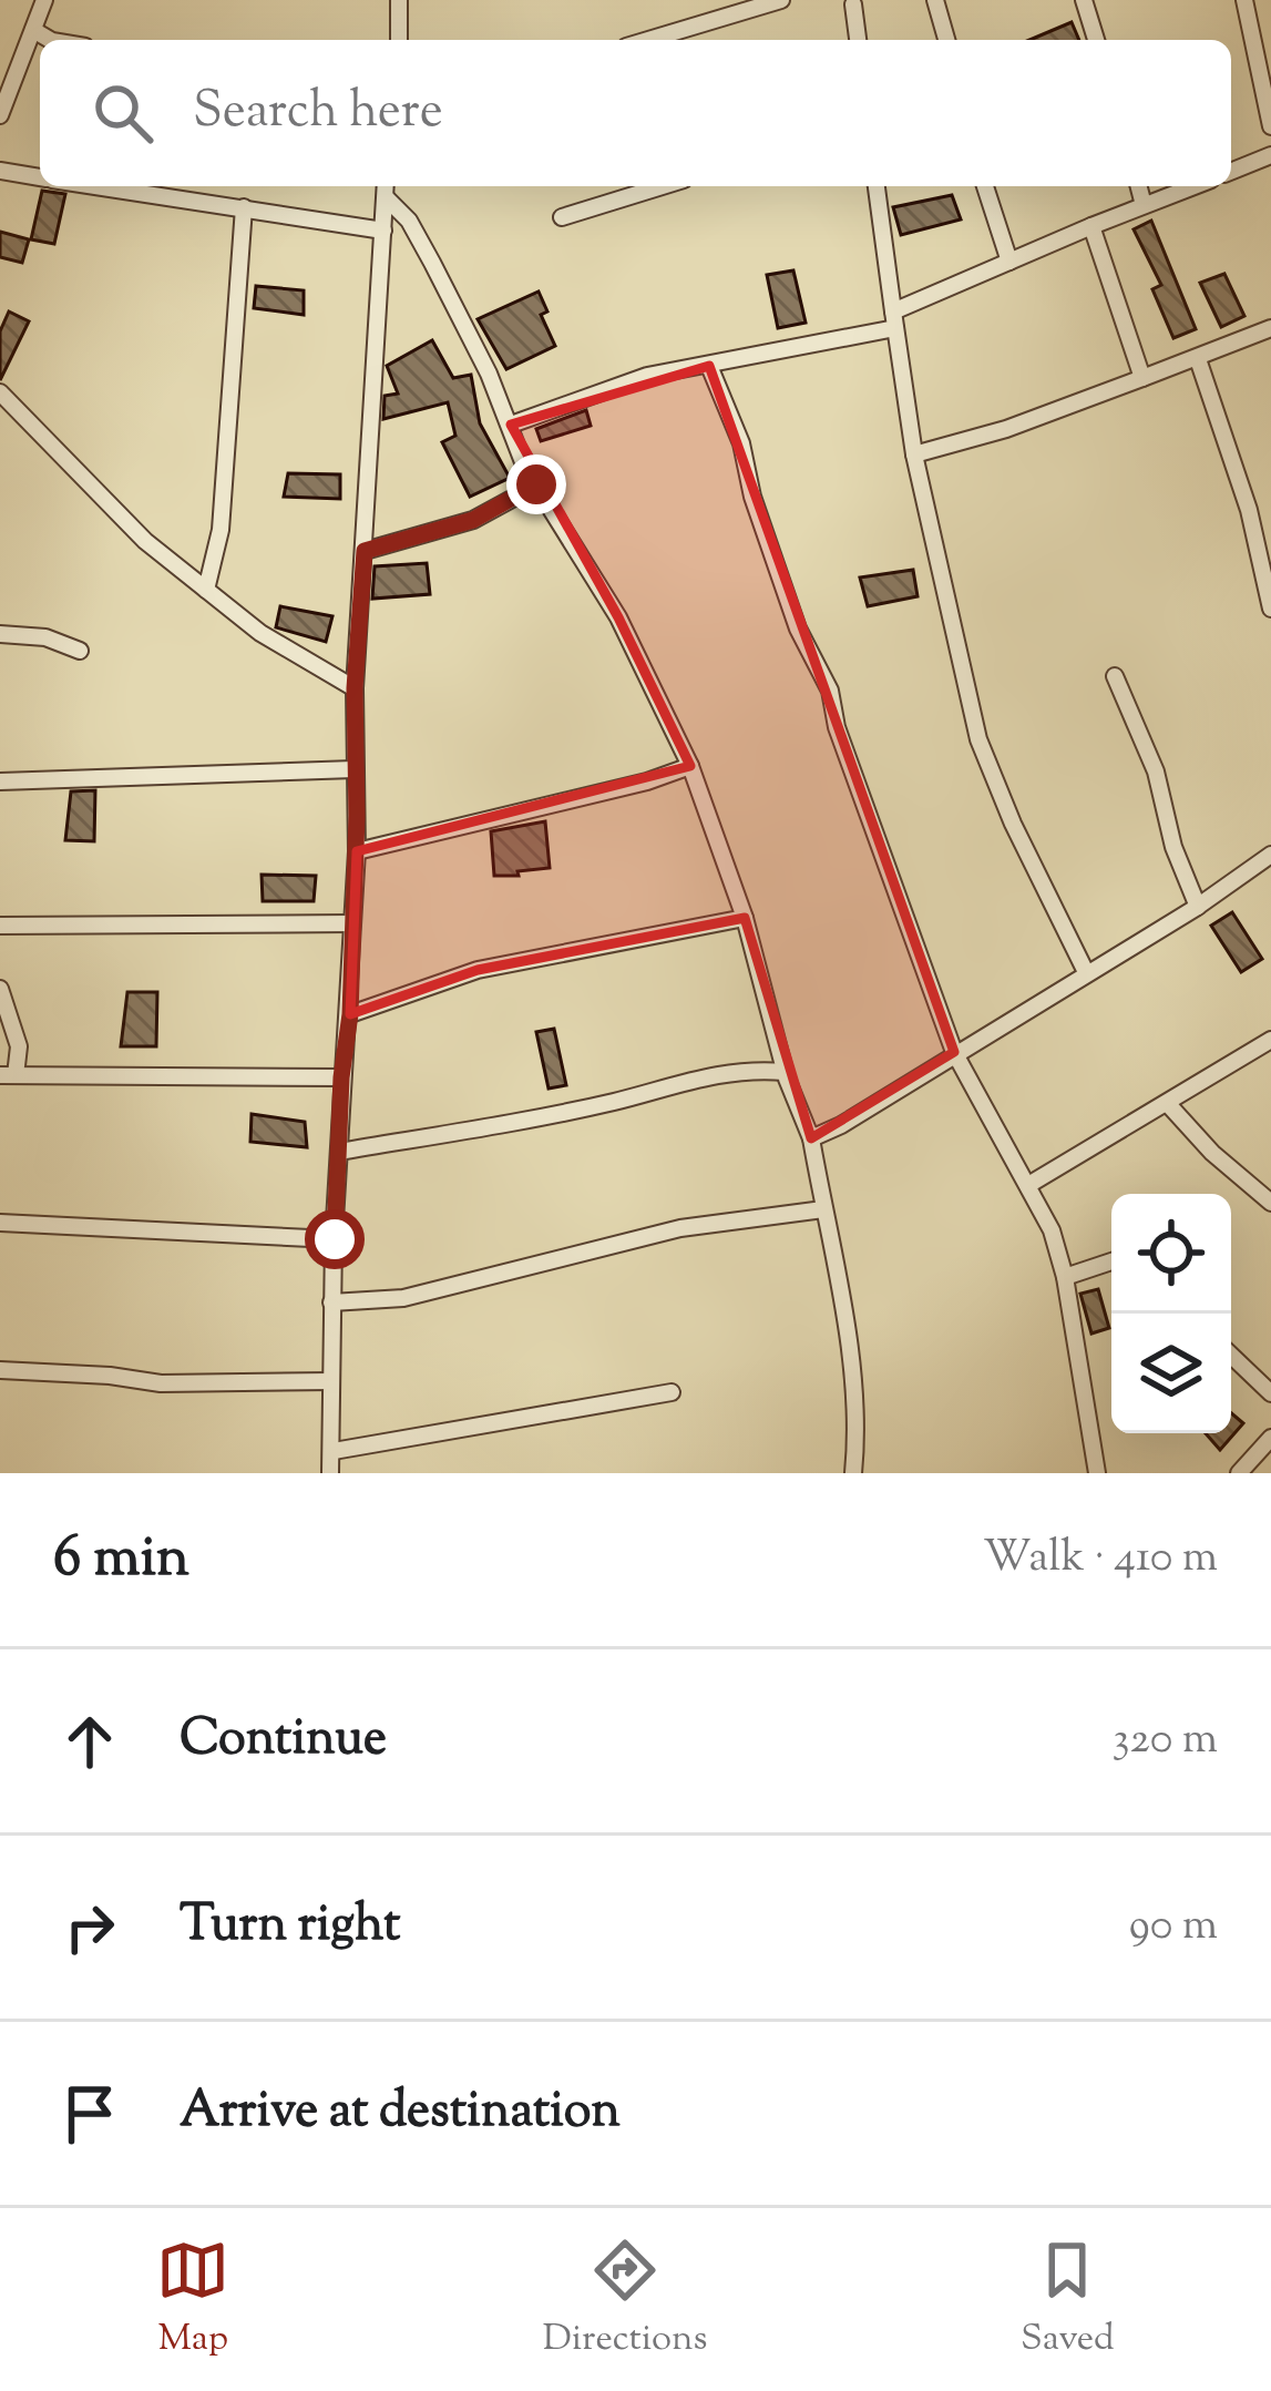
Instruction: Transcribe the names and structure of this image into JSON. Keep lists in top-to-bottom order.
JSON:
{
  "page": {
    "search": "Search here",
    "heading": ["6 min", "Walk · 410 m"],
    "list": [
      ["Continue", "320 m"],
      ["Turn right", "90 m"],
      "Arrive at destination"
    ],
    "nav": ["Map", "Directions", "Saved"]
  }
}
